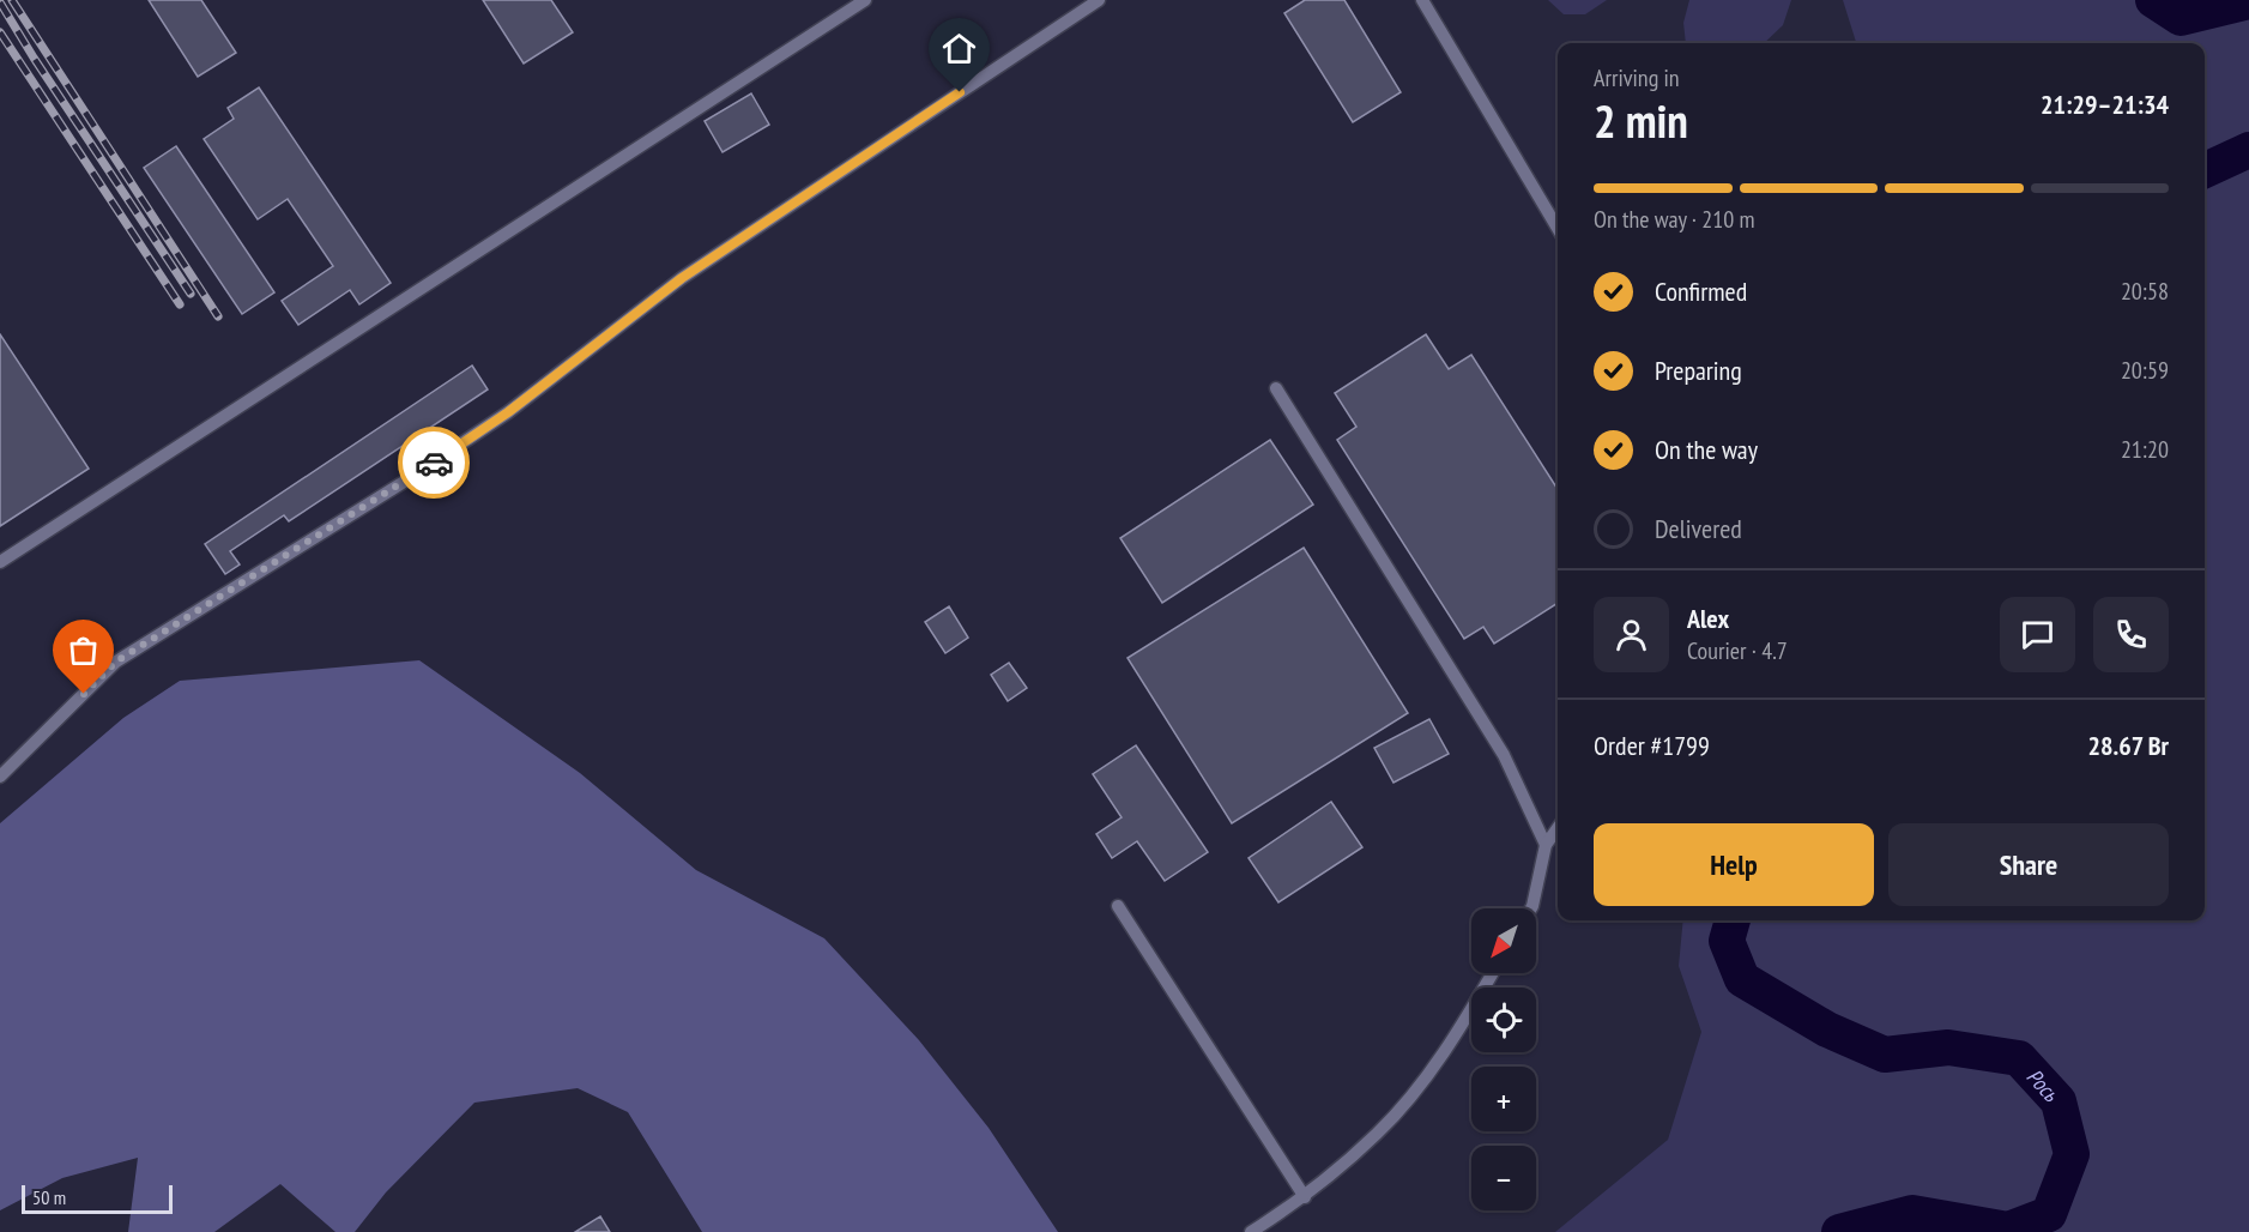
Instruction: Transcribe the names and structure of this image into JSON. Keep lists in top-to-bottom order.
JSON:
{
  "water": ["Рось"],
  "scale_bar": "50 m",
  "north": "bottom left",
  "page": {
    "heading": ["2 min", "Arriving in", "21:29–21:34"],
    "panel": [
      "Alex",
      "Courier · 4.7",
      "Order #1799",
      "28.67 Br"
    ],
    "bar": "On the way · 210 m",
    "list": [
      ["Confirmed", "20:58"],
      ["Preparing", "20:59"],
      ["On the way", "21:20"],
      "Delivered"
    ],
    "buttons": ["Help", "Share"],
    "map_buttons": ["+", "−"],
    "scale": "50 m"
  }
}
